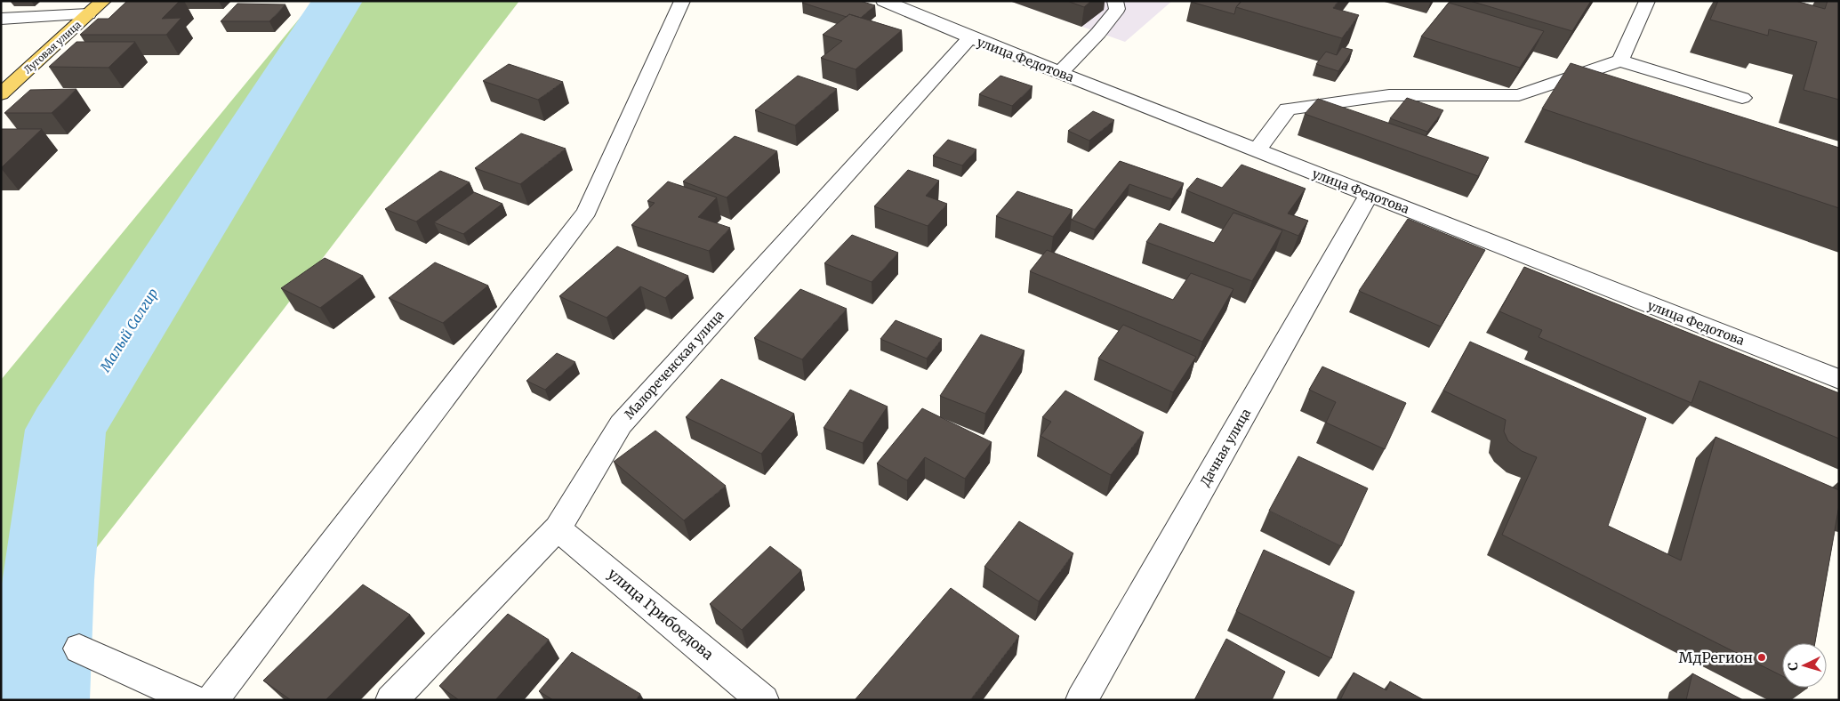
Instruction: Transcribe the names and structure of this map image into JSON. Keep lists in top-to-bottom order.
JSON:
{
  "streets": {
    "main road": ["Луговая улица"],
    "street": [
      "улица Федотова",
      "Малореченская улица",
      "Дачная улица",
      "улица Грибоедова"
    ]
  },
  "crossings": [
    ["улица Федотова", "Малореченская улица"],
    ["улица Федотова", "Дачная улица"],
    ["Малореченская улица", "улица Грибоедова"]
  ],
  "water": ["Малый Салгир"],
  "places": ["МдРегион"],
  "north": "left"
}
